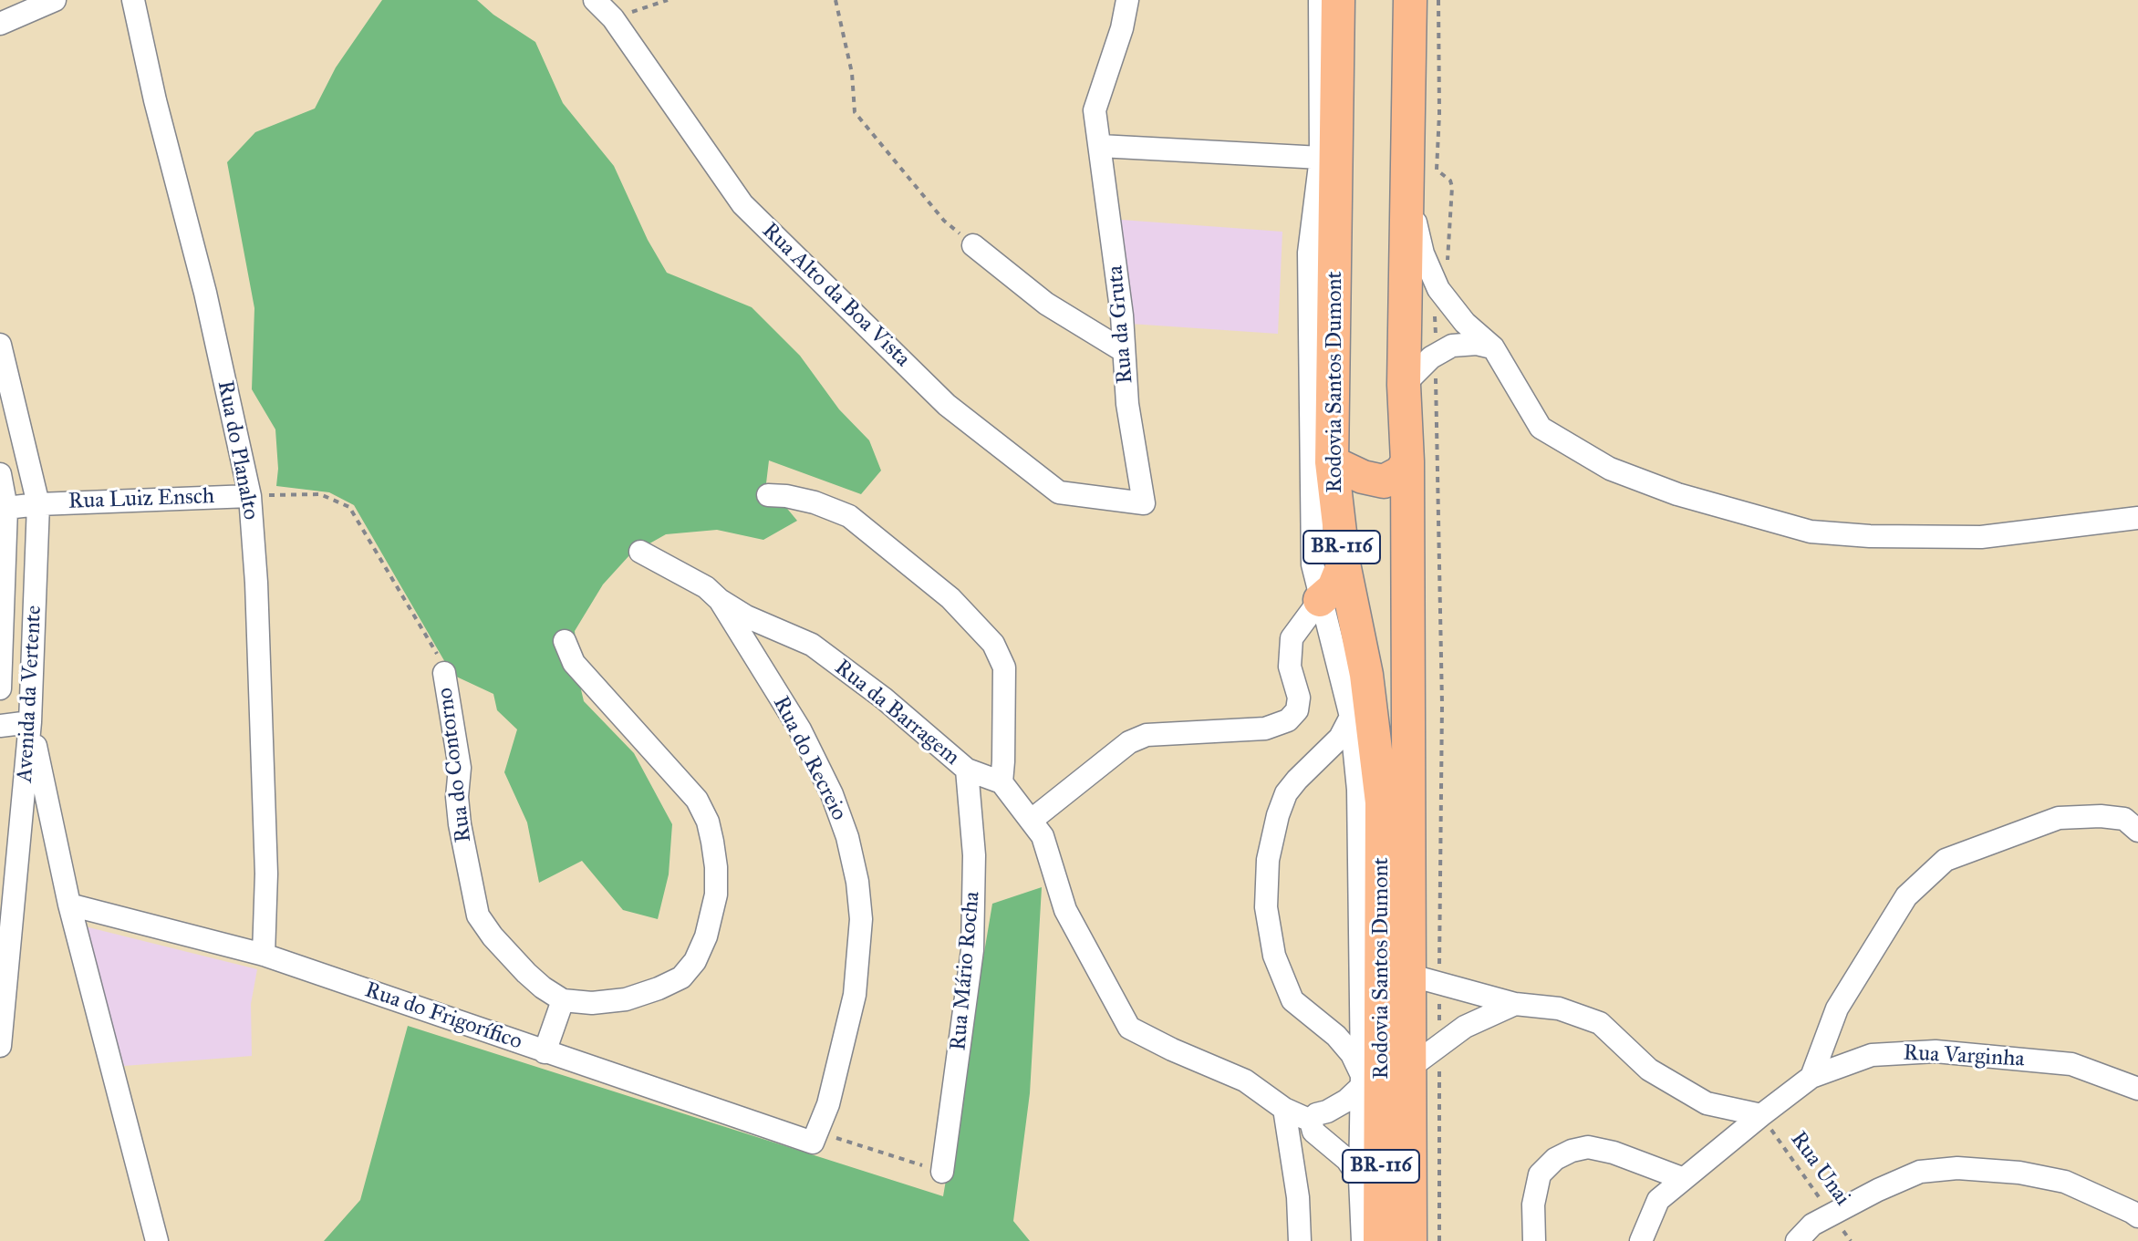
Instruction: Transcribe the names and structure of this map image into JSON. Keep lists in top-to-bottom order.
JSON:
{
  "streets": {
    "highway": ["Rodovia Santos Dumont", "BR-116"],
    "street": [
      "Rua Alto da Boa Vista",
      "Rua da Gruta",
      "Rua do Planalto",
      "Rua Luiz Ensch",
      "Avenida da Vertente",
      "Rua da Barragem",
      "Rua do Recreio",
      "Rua do Contorno",
      "Rua Mário Rocha",
      "Rua do Frigorífico",
      "Rua Varginha"
    ],
    "path": ["Rua Unai"]
  },
  "crossings": [
    ["Rua Alto da Boa Vista", "Rua da Gruta"],
    ["Rua do Planalto", "Rua Luiz Ensch"],
    ["Rua do Planalto", "Rua do Contorno"],
    ["Rua do Planalto", "Rua do Frigorífico"],
    ["Rua Luiz Ensch", "Avenida da Vertente"],
    ["Rua Luiz Ensch", "Rua do Contorno"],
    ["Rua da Barragem", "Rua do Recreio"],
    ["Rua da Barragem", "Rua Mário Rocha"],
    ["Rua do Recreio", "Rua do Frigorífico"],
    ["Rua Varginha", "Rua Unai"]
  ]
}
